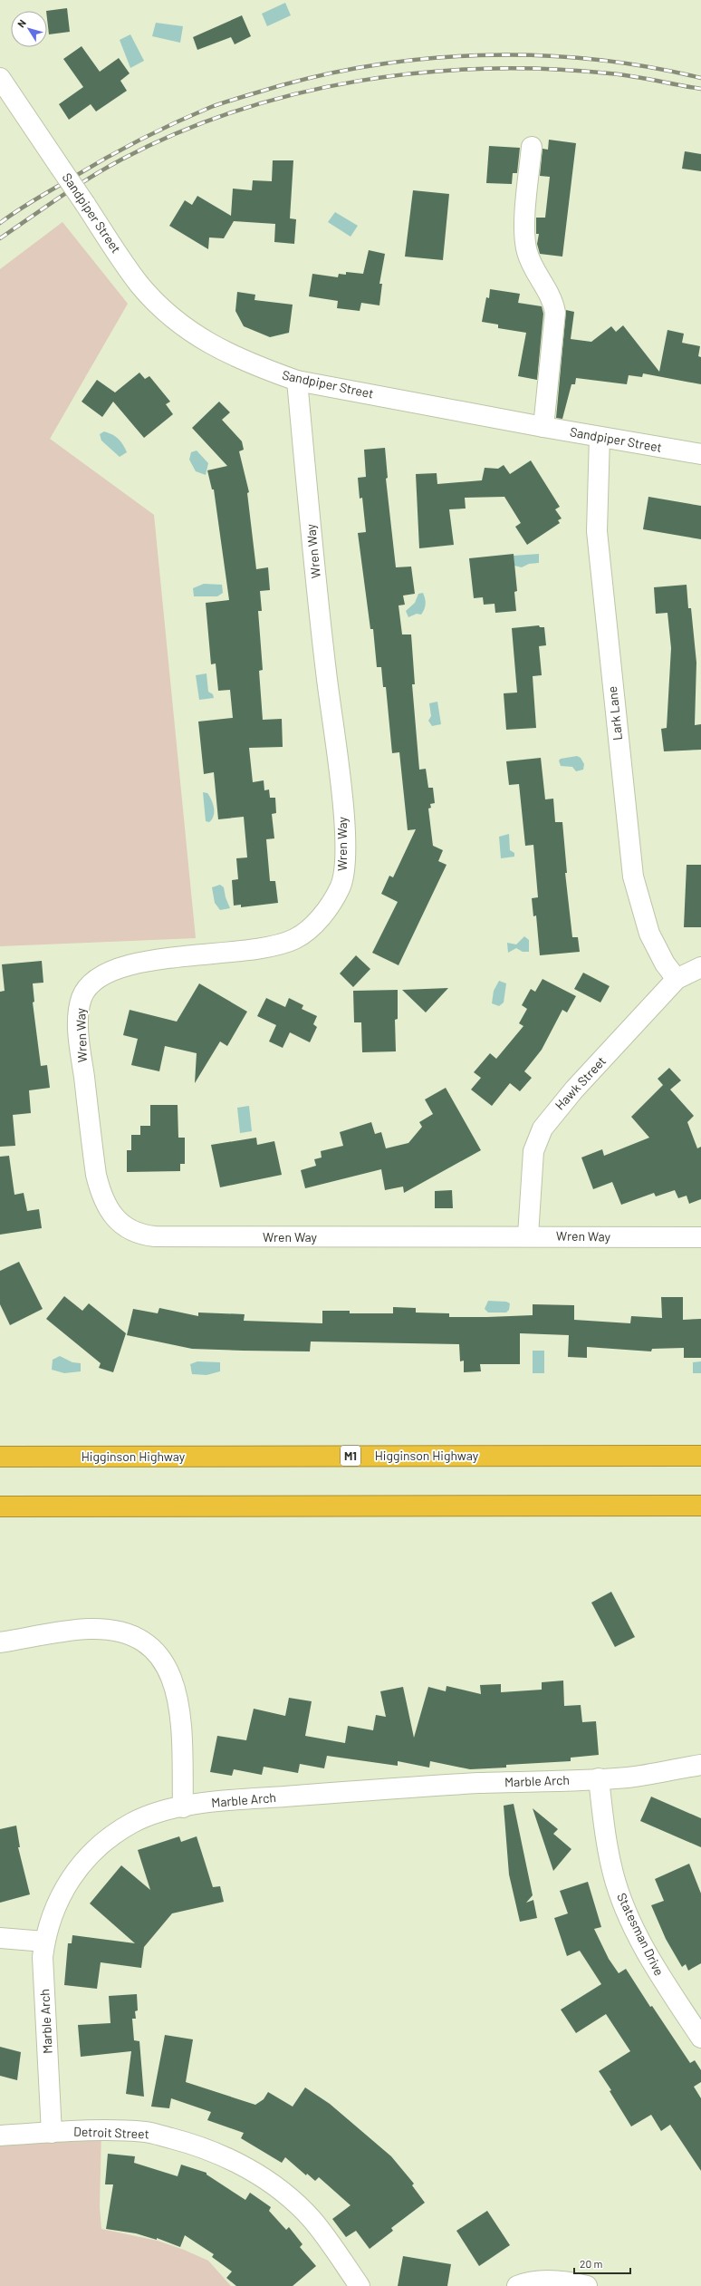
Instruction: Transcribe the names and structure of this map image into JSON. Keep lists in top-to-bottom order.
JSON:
{
  "streets": {
    "highway": ["M1", "Higginson Highway"],
    "street": [
      "Sandpiper Street",
      "Wren Way",
      "Lark Lane",
      "Hawk Street",
      "Marble Arch",
      "Statesman Drive",
      "Detroit Street"
    ]
  },
  "crossings": [
    ["Sandpiper Street", "Wren Way"],
    ["Sandpiper Street", "Lark Lane"],
    ["Wren Way", "Hawk Street"],
    ["Lark Lane", "Hawk Street"],
    ["Marble Arch", "Statesman Drive"],
    ["Marble Arch", "Detroit Street"]
  ],
  "scale_bar": "20 m",
  "north": "top left"
}
